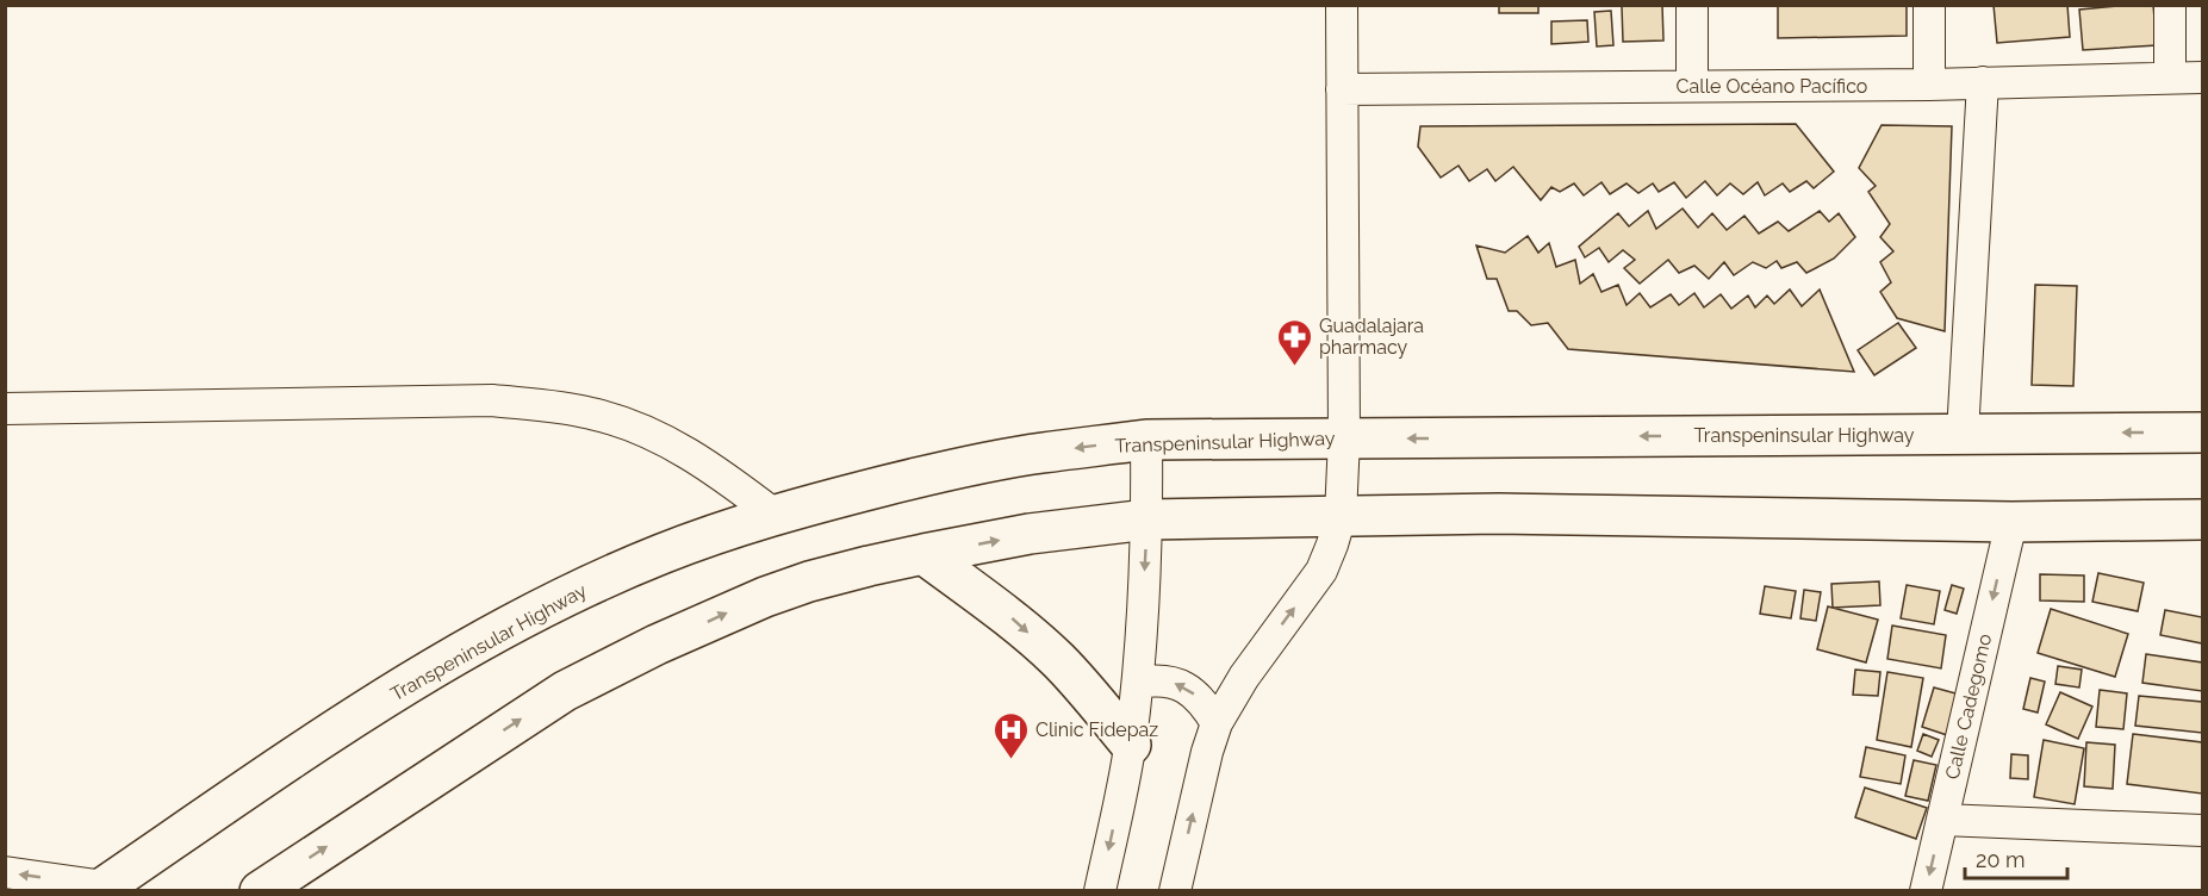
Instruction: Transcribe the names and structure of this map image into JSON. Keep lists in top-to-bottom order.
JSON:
{
  "streets": {
    "main road": ["Transpeninsular Highway"],
    "street": ["Calle Océano Pacífico", "Calle Cadegomo"]
  },
  "one_way": ["Calle Cadegomo"],
  "places": {
    "pharmacy": ["Guadalajara pharmacy"],
    "hospital": ["Clinic Fidepaz"]
  },
  "scale_bar": "20 m"
}
